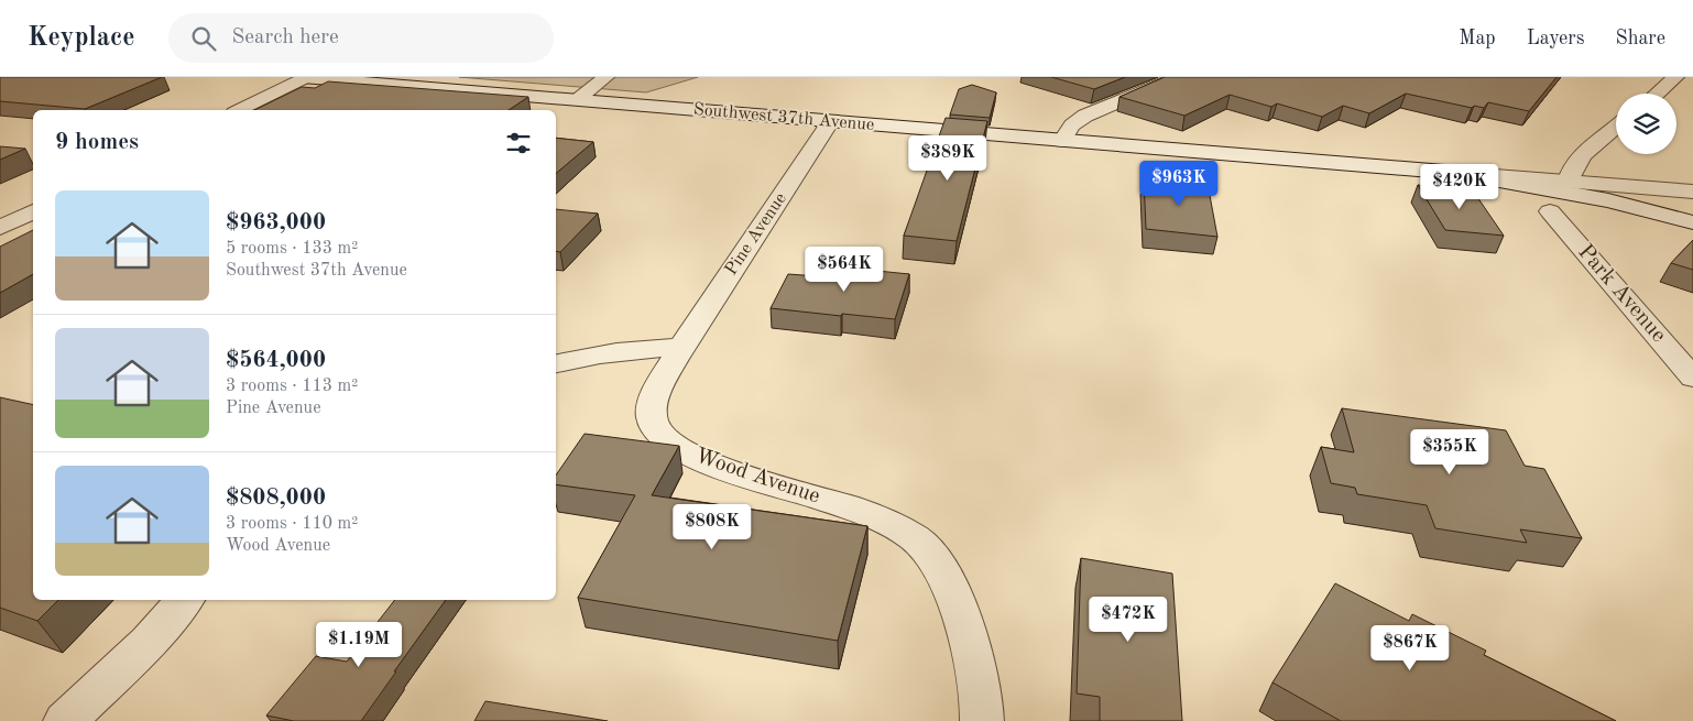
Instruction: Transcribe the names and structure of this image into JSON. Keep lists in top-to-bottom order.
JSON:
{
  "streets": {
    "street": [
      "Southwest 37th Avenue",
      "Pine Avenue",
      "Park Avenue",
      "Wood Avenue"
    ]
  },
  "crossings": [
    ["Southwest 37th Avenue", "Pine Avenue"],
    ["Pine Avenue", "Wood Avenue"]
  ],
  "page": {
    "header": "Keyplace",
    "search": "Search here",
    "nav": ["Map", "Layers", "Share"],
    "heading": "9 homes",
    "price": [
      "$389K",
      "$963K",
      "$420K",
      "$564K",
      "$355K",
      "$808K",
      "$472K",
      "$1.19M",
      "$867K"
    ],
    "list": [
      {
        "name": "$963,000",
        "note": "5 rooms · 133 m² · Southwest 37th Avenue"
      },
      {
        "name": "$564,000",
        "note": "3 rooms · 113 m² · Pine Avenue"
      },
      {
        "name": "$808,000",
        "note": "3 rooms · 110 m² · Wood Avenue"
      }
    ]
  }
}
